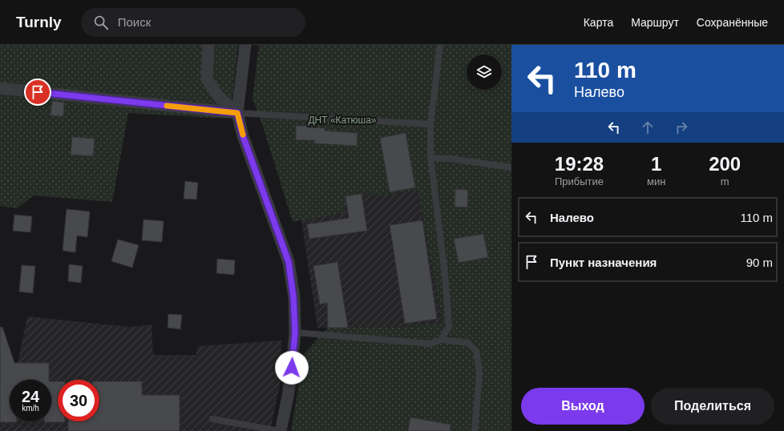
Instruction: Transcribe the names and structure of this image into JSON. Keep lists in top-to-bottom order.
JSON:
{
  "parks": ["ДНТ «Катюша»"],
  "page": {
    "header": "Turnly",
    "search": "Поиск",
    "nav": ["Карта", "Маршрут", "Сохранённые"],
    "turn": ["110 m", "Налево"],
    "eta": [
      "19:28",
      "Прибытие",
      "1",
      "мин",
      "200",
      "m"
    ],
    "list": [
      {
        "name": "Налево",
        "value": "110 m"
      },
      {
        "name": "Пункт назначения",
        "value": "90 m"
      }
    ],
    "speed": "24 km/h",
    "limit": "30",
    "buttons": ["Выход", "Поделиться"]
  }
}
